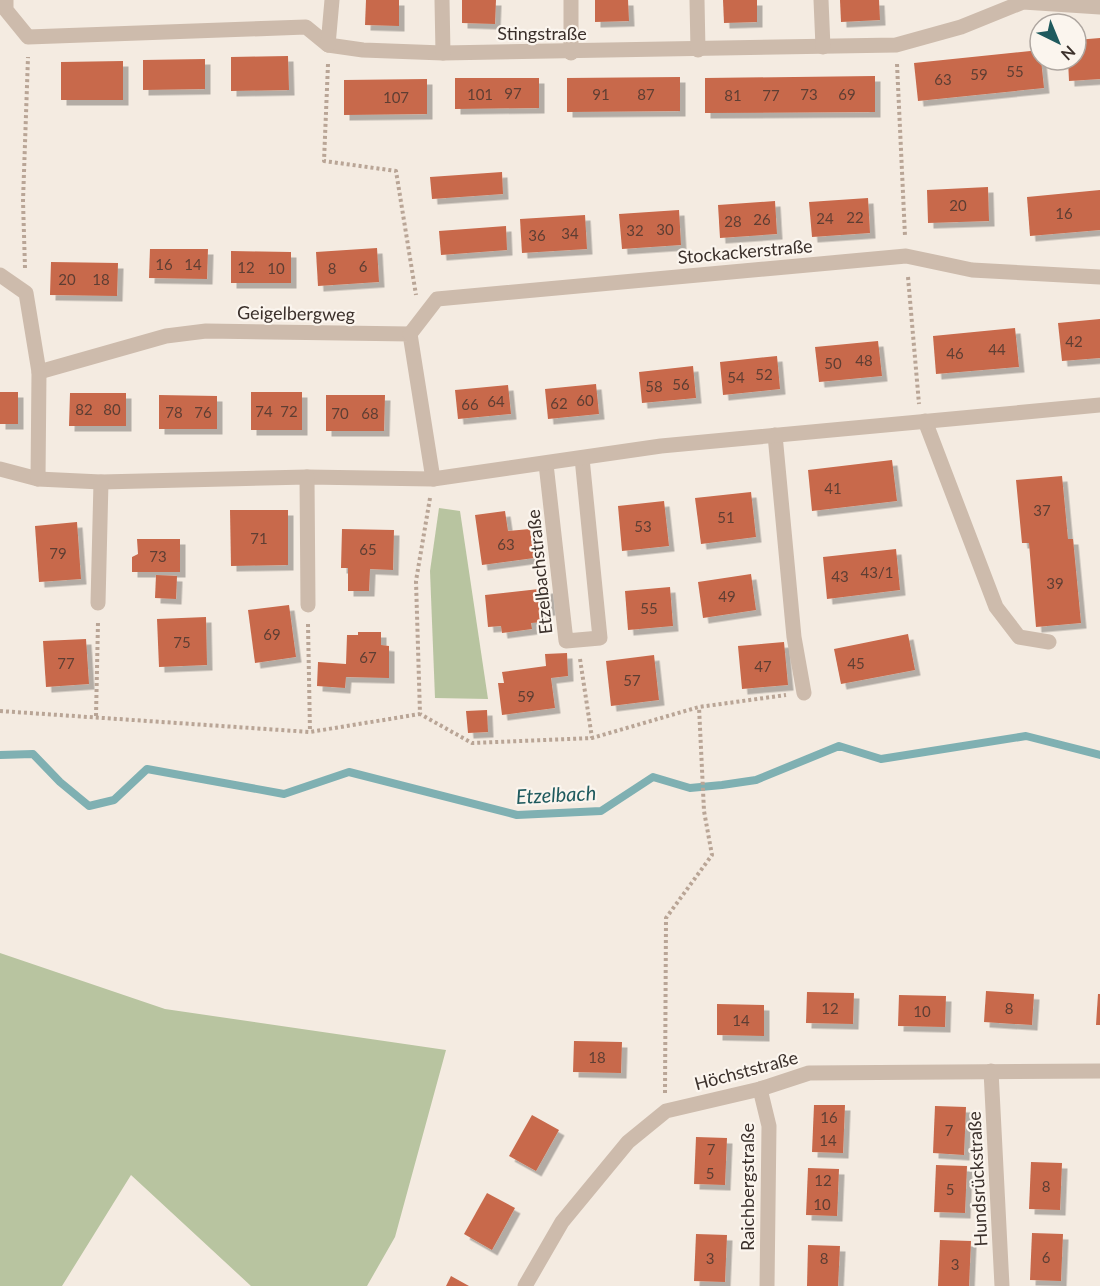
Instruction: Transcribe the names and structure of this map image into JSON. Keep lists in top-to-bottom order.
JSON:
{
  "streets": {
    "street": [
      "Stingstraße",
      "Stockackerstraße",
      "Geigelbergweg",
      "Etzelbachstraße",
      "Höchststraße",
      "Hundsrückstraße",
      "Raichbergstraße"
    ]
  },
  "crossings": [
    ["Stockackerstraße", "Geigelbergweg"],
    ["Höchststraße", "Hundsrückstraße"],
    ["Höchststraße", "Raichbergstraße"]
  ],
  "water": ["Etzelbach"],
  "house_numbers": [
    "55",
    "59",
    "63",
    "97",
    "101",
    "91",
    "87",
    "73",
    "69",
    "81",
    "77",
    "107",
    "20",
    "16",
    "22",
    "24",
    "26",
    "28",
    "30",
    "32",
    "34",
    "36",
    "16",
    "14",
    "6",
    "12",
    "10",
    "8",
    "20",
    "18",
    "42",
    "44",
    "46",
    "48",
    "50",
    "52",
    "54",
    "56",
    "58",
    "60",
    "64",
    "62",
    "66",
    "82",
    "80",
    "74",
    "72",
    "78",
    "76",
    "70",
    "68",
    "41",
    "37",
    "51",
    "53",
    "71",
    "63",
    "65",
    "79",
    "73",
    "43/1",
    "43",
    "39",
    "49",
    "55",
    "69",
    "75",
    "67",
    "77",
    "45",
    "47",
    "57",
    "59",
    "12",
    "8",
    "10",
    "14",
    "18",
    "16",
    "7",
    "14",
    "7",
    "5",
    "12",
    "8",
    "5",
    "10",
    "6",
    "3",
    "8",
    "3"
  ],
  "north": "bottom right"
}
